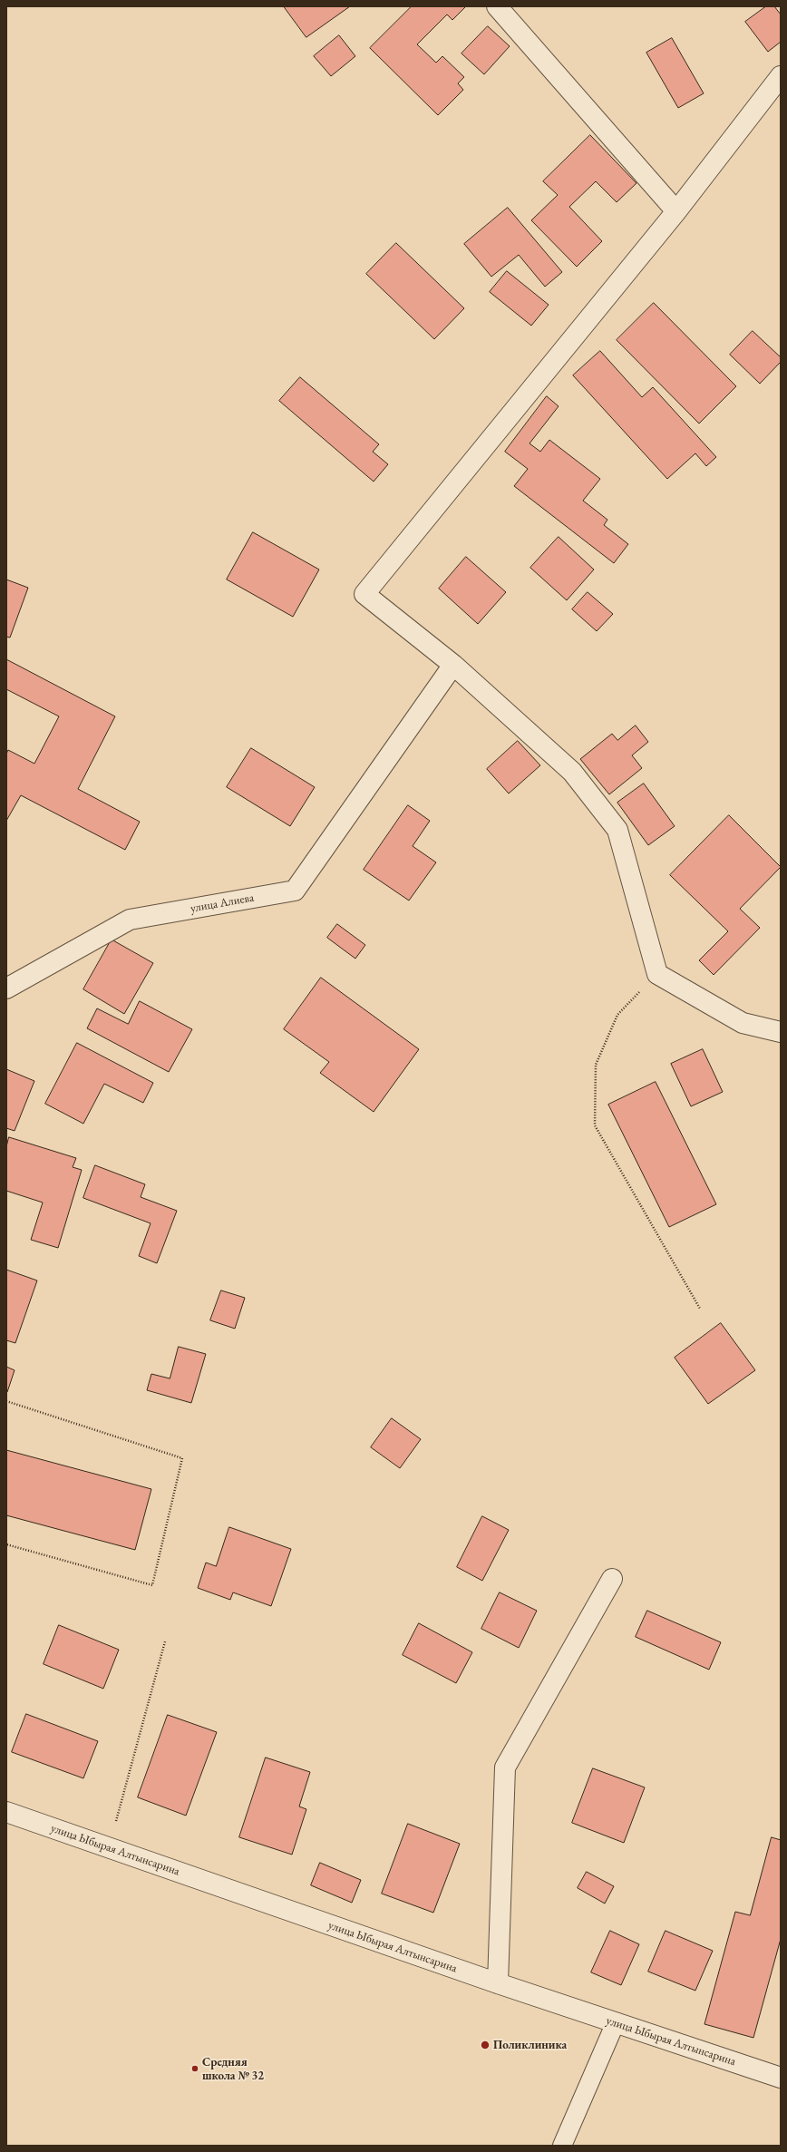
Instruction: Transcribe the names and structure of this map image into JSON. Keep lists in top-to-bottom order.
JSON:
{
  "streets": {
    "street": ["улица Алиева", "улица Ыбырая Алтынсарина"]
  },
  "places": ["Поликлиника", "Средняя школа № 32"]
}
